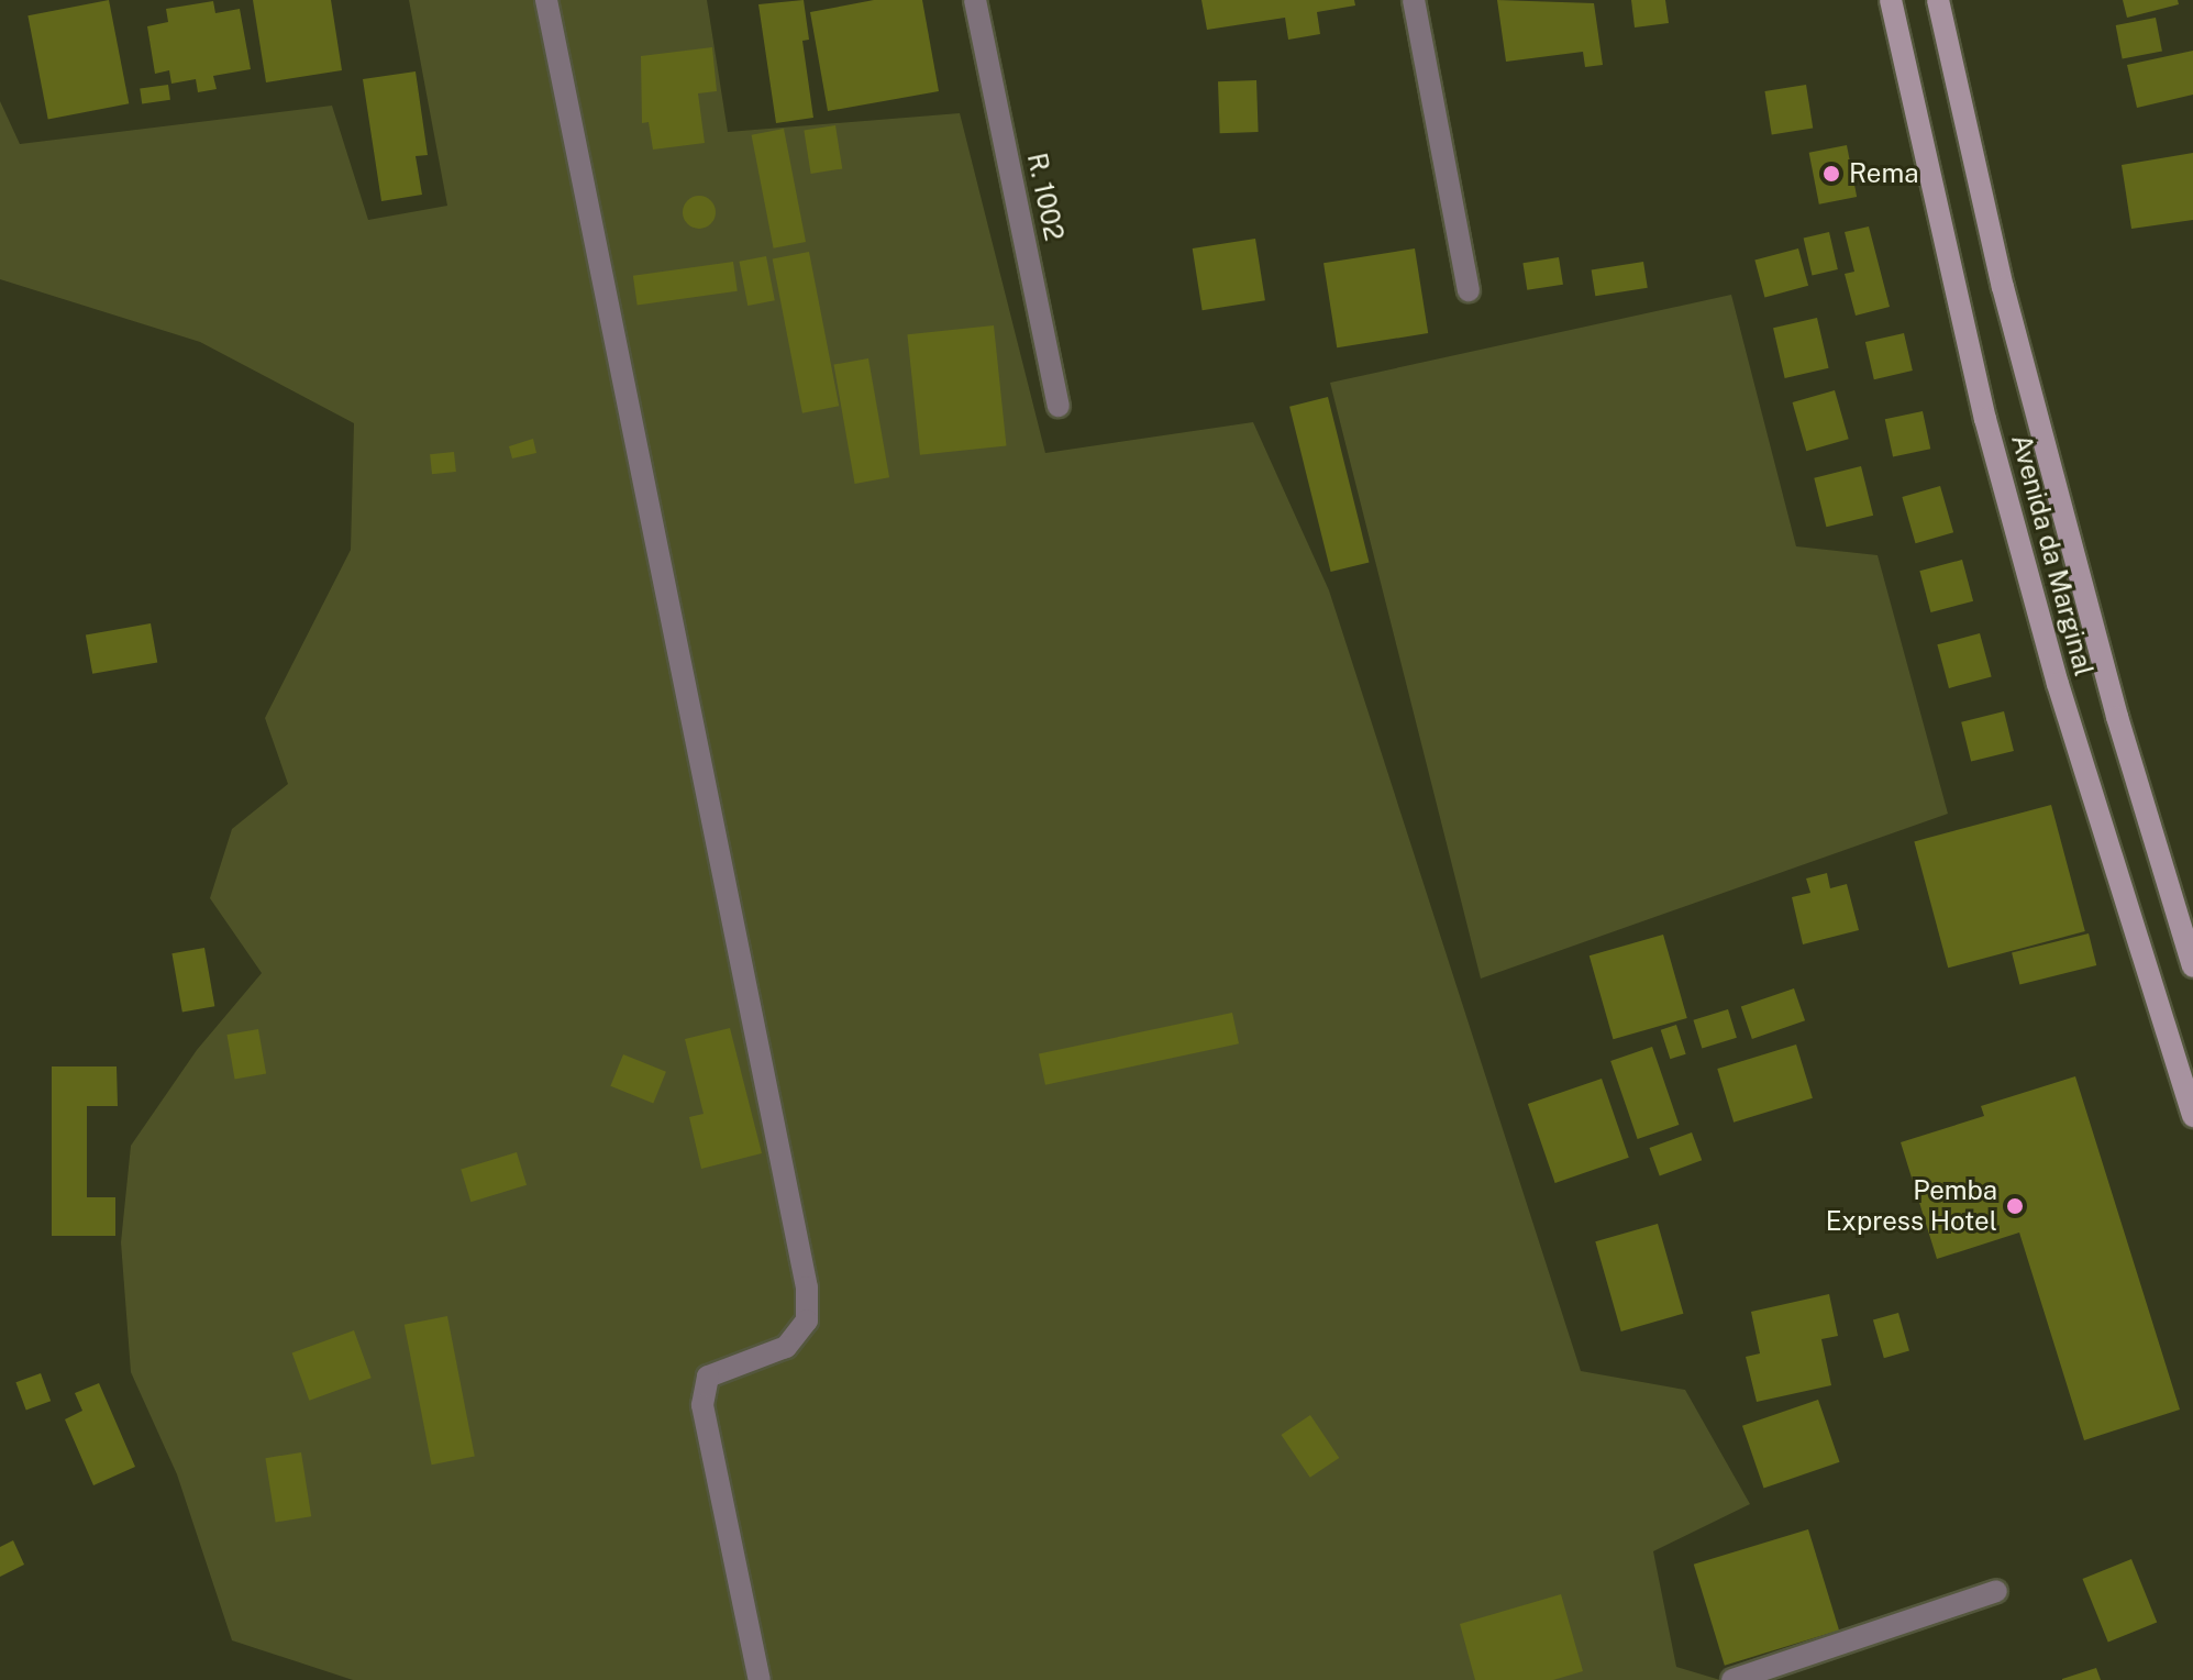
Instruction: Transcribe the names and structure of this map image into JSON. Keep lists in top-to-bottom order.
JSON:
{
  "streets": {
    "street": ["R. 1002", "Avenida da Marginal"]
  },
  "places": ["Rema", "Pemba Express Hotel"]
}
